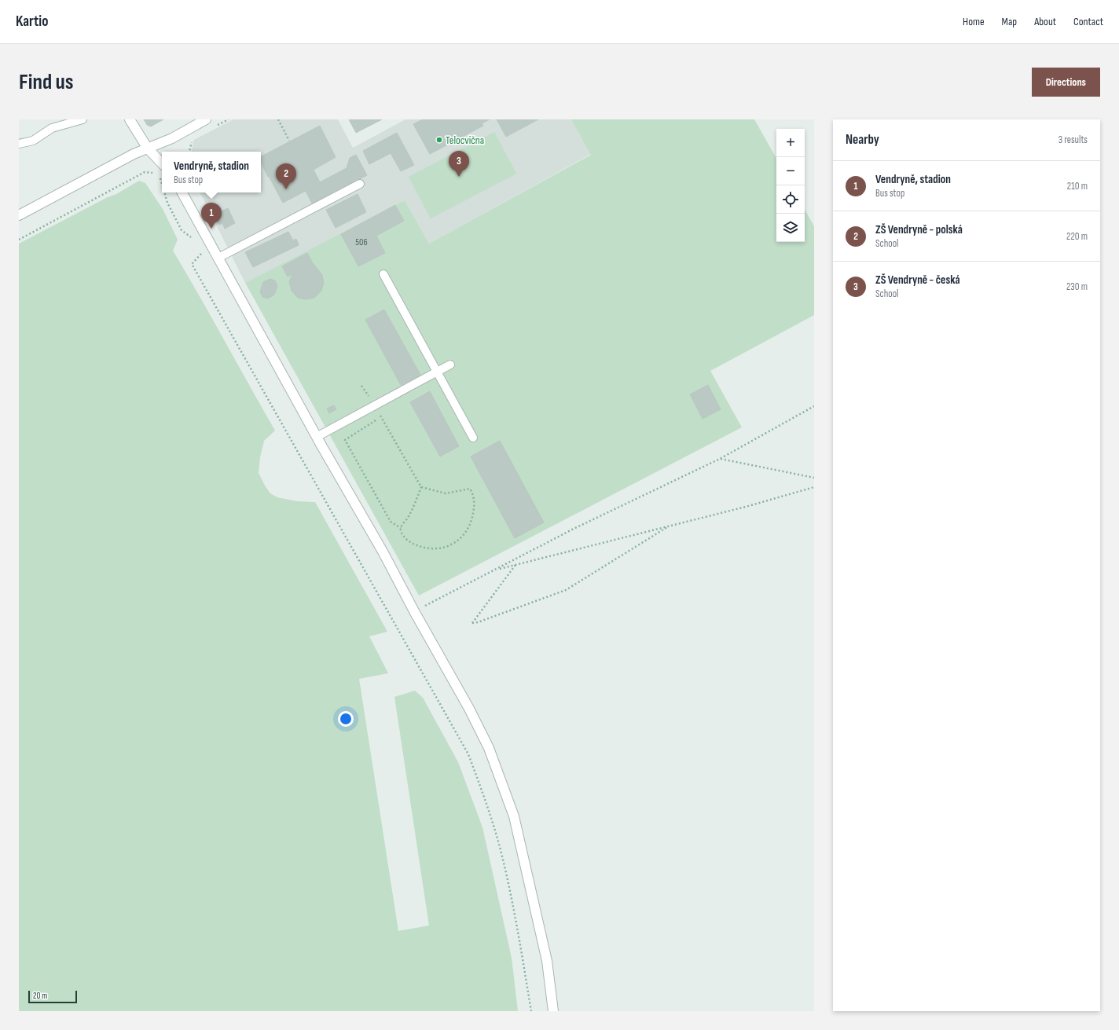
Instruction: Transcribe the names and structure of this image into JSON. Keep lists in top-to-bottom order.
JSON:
{
  "places": ["Telocvična"],
  "house_numbers": ["506"],
  "scale_bar": "20 m",
  "page": {
    "header": "Kartio",
    "nav": [
      "Home",
      "Map",
      "About",
      "Contact"
    ],
    "buttons": "Directions",
    "title": "Find us",
    "heading": ["Nearby", "3 results"],
    "map_buttons": ["+", "−"],
    "pins": ["3", "2", "1"],
    "popup": ["Vendryně, stadion", "Bus stop"],
    "list": [
      {
        "mark": "1",
        "name": "Vendryně, stadion",
        "note": "Bus stop",
        "value": "210 m"
      },
      {
        "mark": "2",
        "name": "ZŠ Vendryně - polská",
        "note": "School",
        "value": "220 m"
      },
      {
        "mark": "3",
        "name": "ZŠ Vendryně - česká",
        "note": "School",
        "value": "230 m"
      }
    ],
    "scale": "20 m"
  }
}
